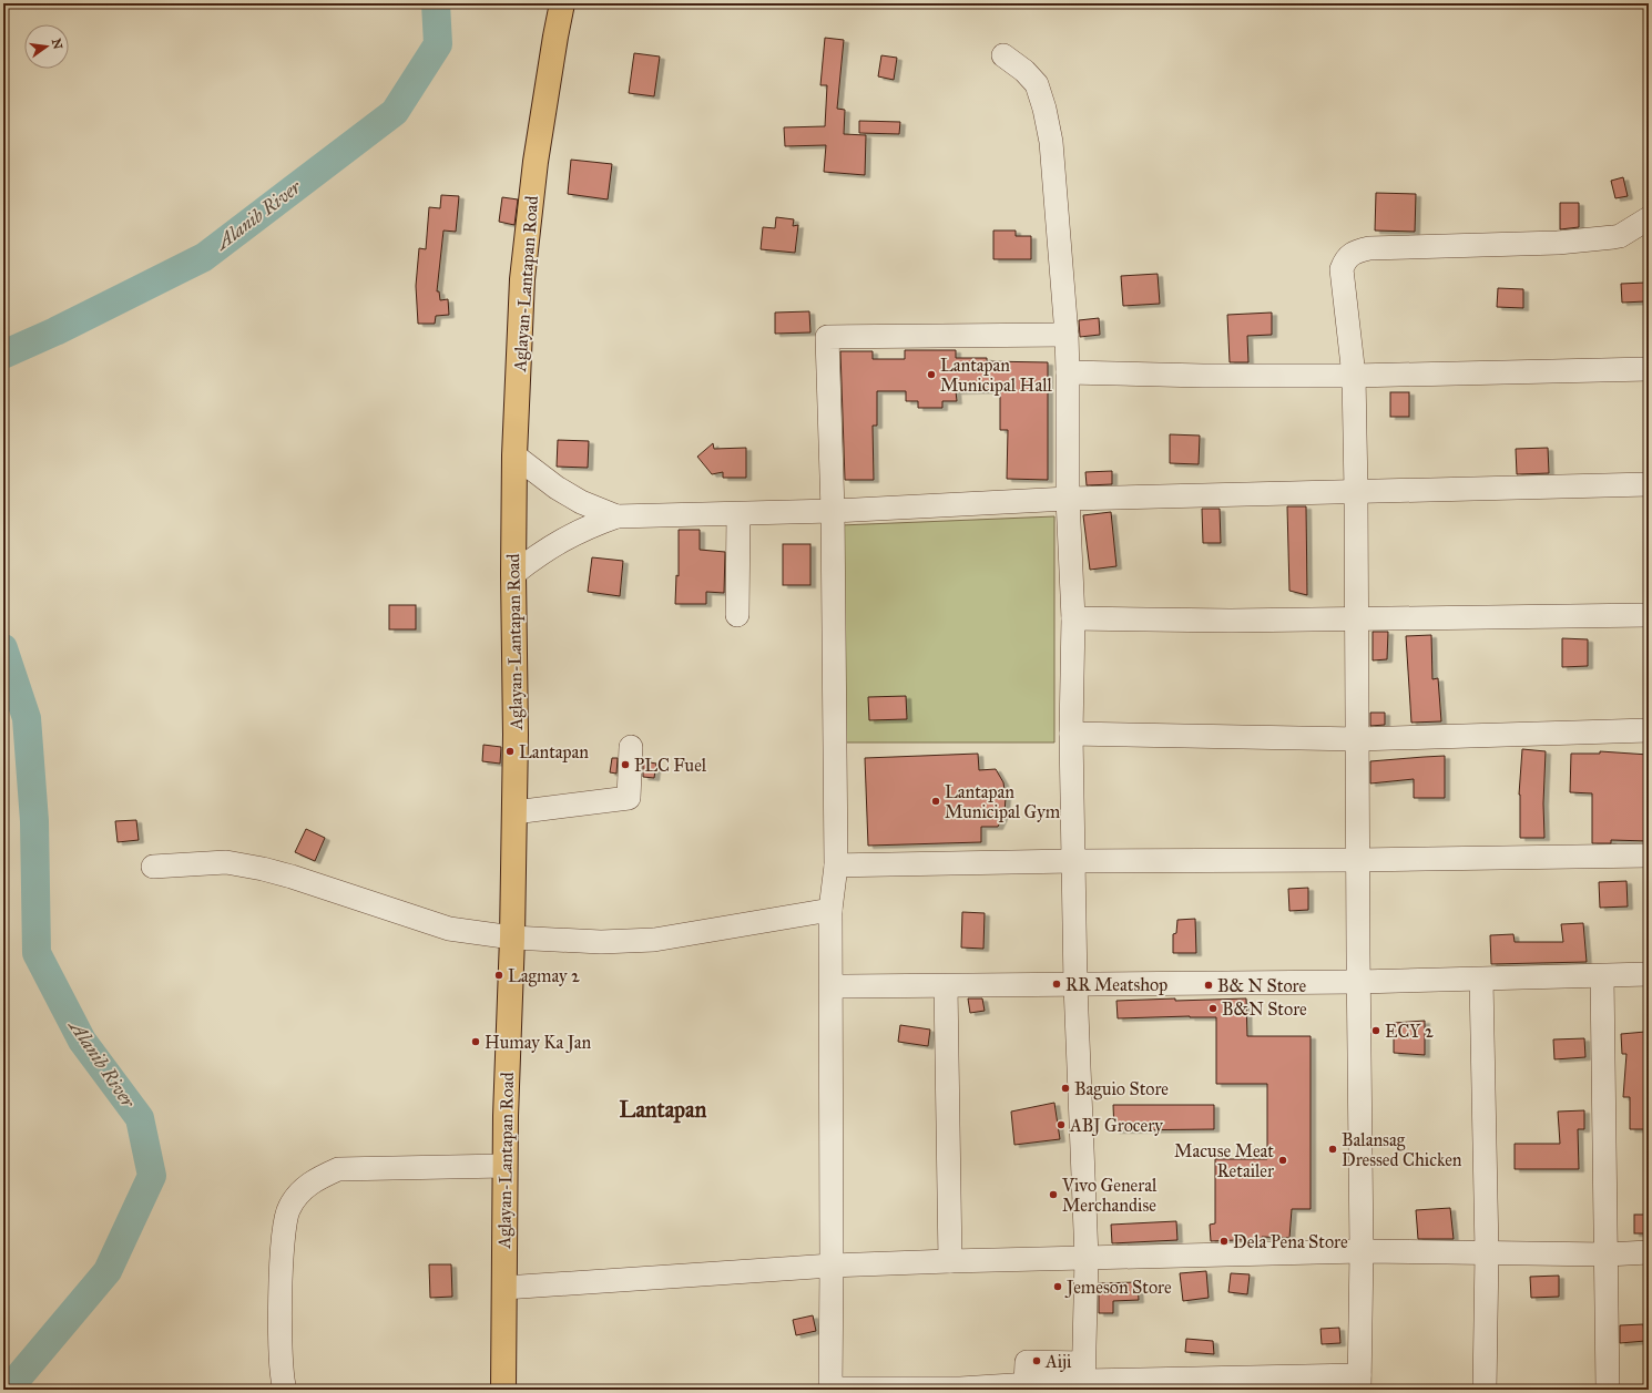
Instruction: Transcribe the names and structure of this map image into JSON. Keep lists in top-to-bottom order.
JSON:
{
  "streets": {
    "main road": ["Aglayan-Lantapan Road"]
  },
  "districts": ["Lantapan"],
  "water": ["Alanib River"],
  "places": [
    "Lantapan Municipal Hall",
    "Lantapan",
    "PLC Fuel",
    "Lantapan Municipal Gym",
    "Lagmay 2",
    "RR Meatshop",
    "B& N Store",
    "B&N Store",
    "ECY 2",
    "Humay Ka Jan",
    "Baguio Store",
    "ABJ Grocery",
    "Balansag Dressed Chicken",
    "Macuse Meat Retailer",
    "Vivo General Merchandise",
    "Dela Pena Store",
    "Jemeson Store",
    "Aiji"
  ],
  "north": "right"
}
